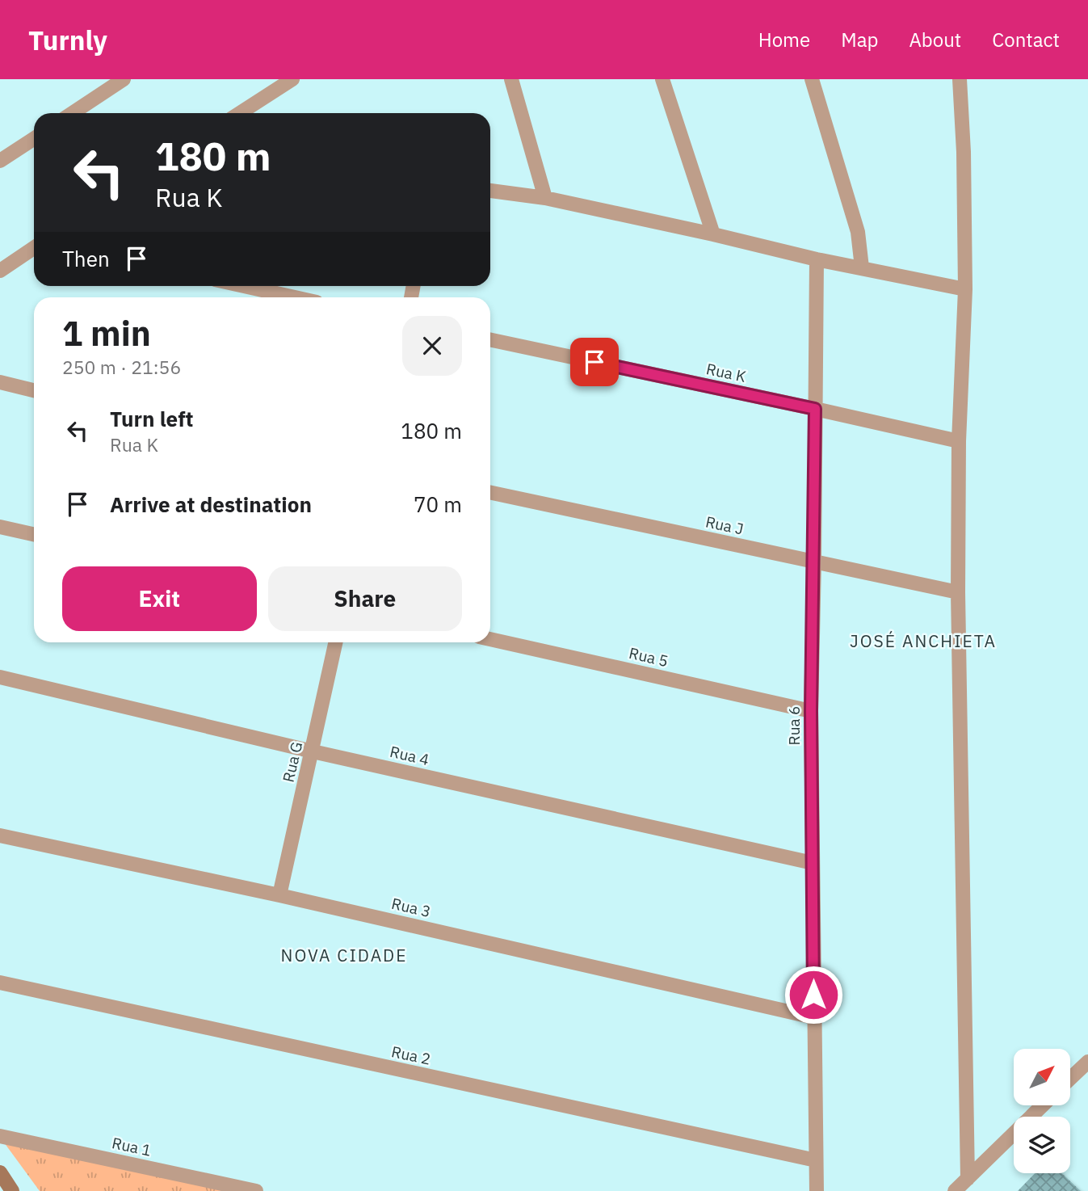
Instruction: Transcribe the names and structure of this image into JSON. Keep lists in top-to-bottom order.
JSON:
{
  "streets": {
    "street": [
      "Rua K",
      "Rua J",
      "Rua 5",
      "Rua 6",
      "Rua 4",
      "Rua G",
      "Rua 3",
      "Rua 2",
      "Rua 1"
    ]
  },
  "crossings": [
    ["Rua K", "Rua 6"],
    ["Rua J", "Rua 6"],
    ["Rua 5", "Rua 6"],
    ["Rua 6", "Rua 4"],
    ["Rua 6", "Rua 3"],
    ["Rua 6", "Rua 2"],
    ["Rua 4", "Rua G"],
    ["Rua G", "Rua 3"]
  ],
  "districts": ["JOSÉ ANCHIETA", "NOVA CIDADE"],
  "north": "top right",
  "page": {
    "header": "Turnly",
    "nav": [
      "Home",
      "Map",
      "About",
      "Contact"
    ],
    "turn": ["180 m", "Rua K"],
    "then": "Then",
    "heading": ["1 min", "250 m · 21:56"],
    "list": [
      {
        "name": "Turn left",
        "note": "Rua K",
        "value": "180 m"
      },
      {
        "name": "Arrive at destination",
        "value": "70 m"
      }
    ],
    "buttons": ["Exit", "Share"]
  }
}
